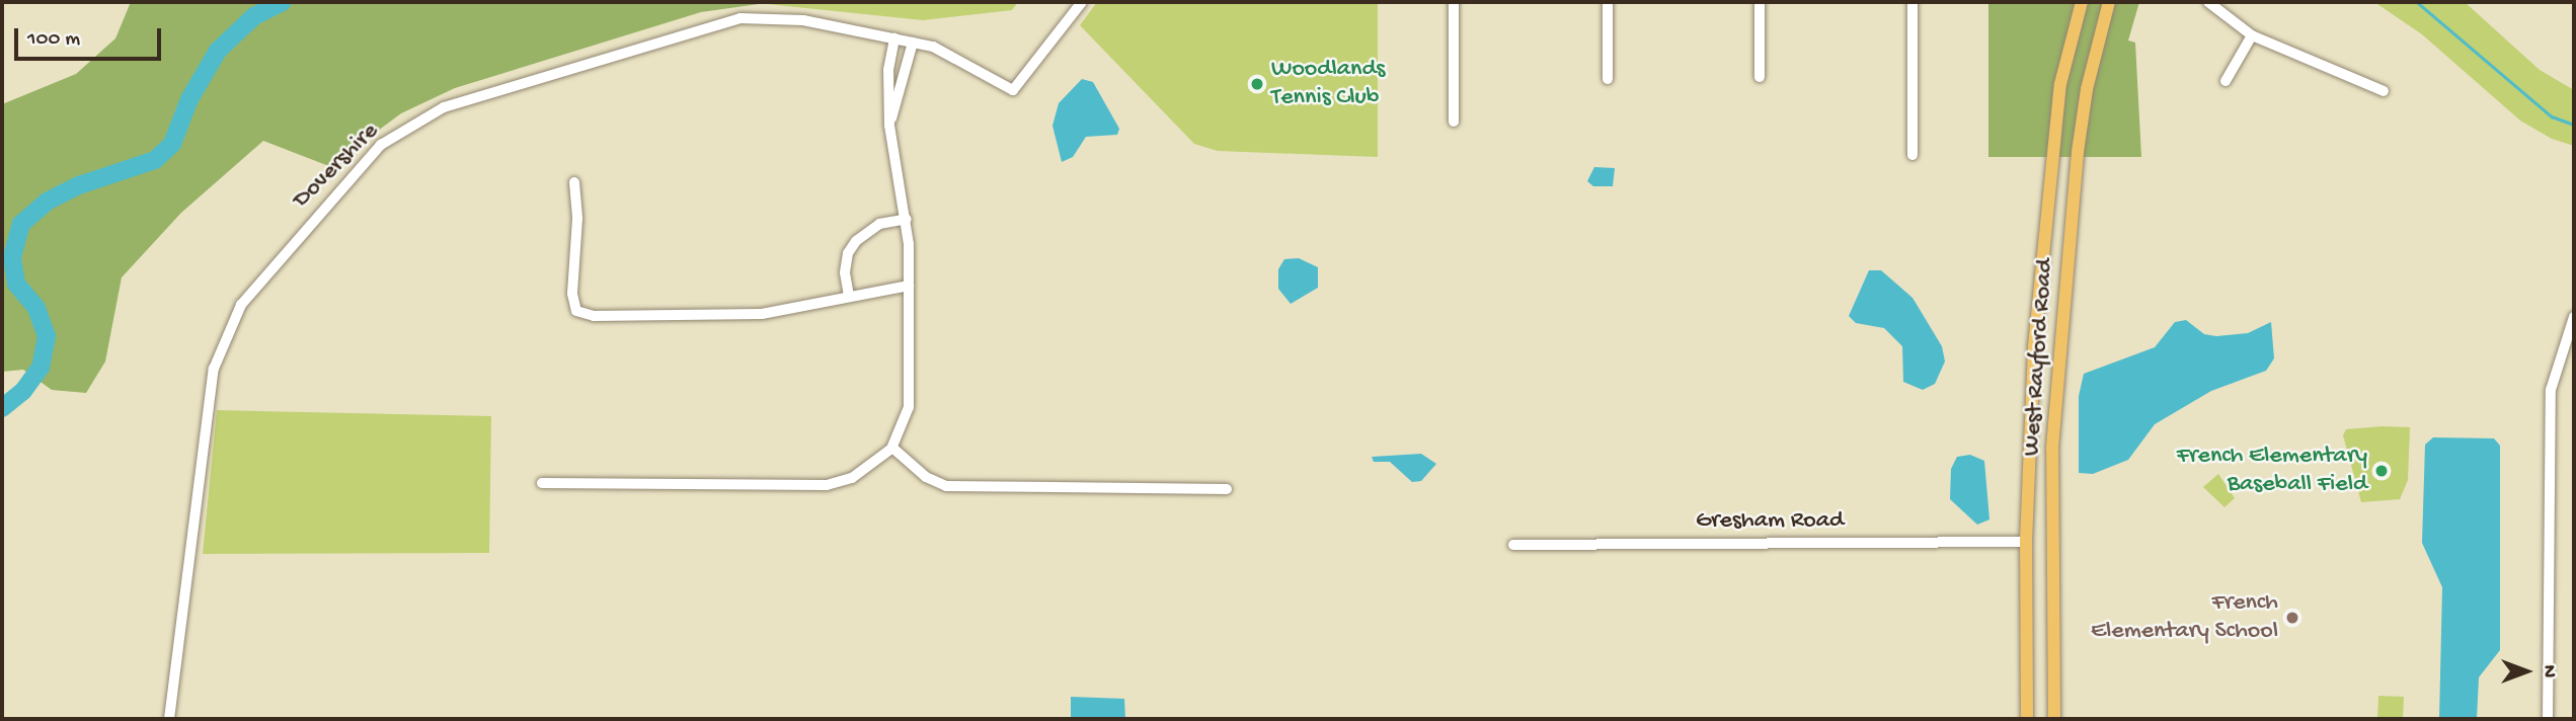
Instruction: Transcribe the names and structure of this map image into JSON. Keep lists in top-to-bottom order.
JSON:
{
  "streets": {
    "main road": ["West Rayford Road"],
    "street": ["Dovershire", "Gresham Road"]
  },
  "crossings": [
    ["West Rayford Road", "Gresham Road"]
  ],
  "places": ["Woodlands Tennis Club", "French Elementary Baseball Field", "French Elementary School"],
  "scale_bar": "100 m",
  "north": "right"
}
